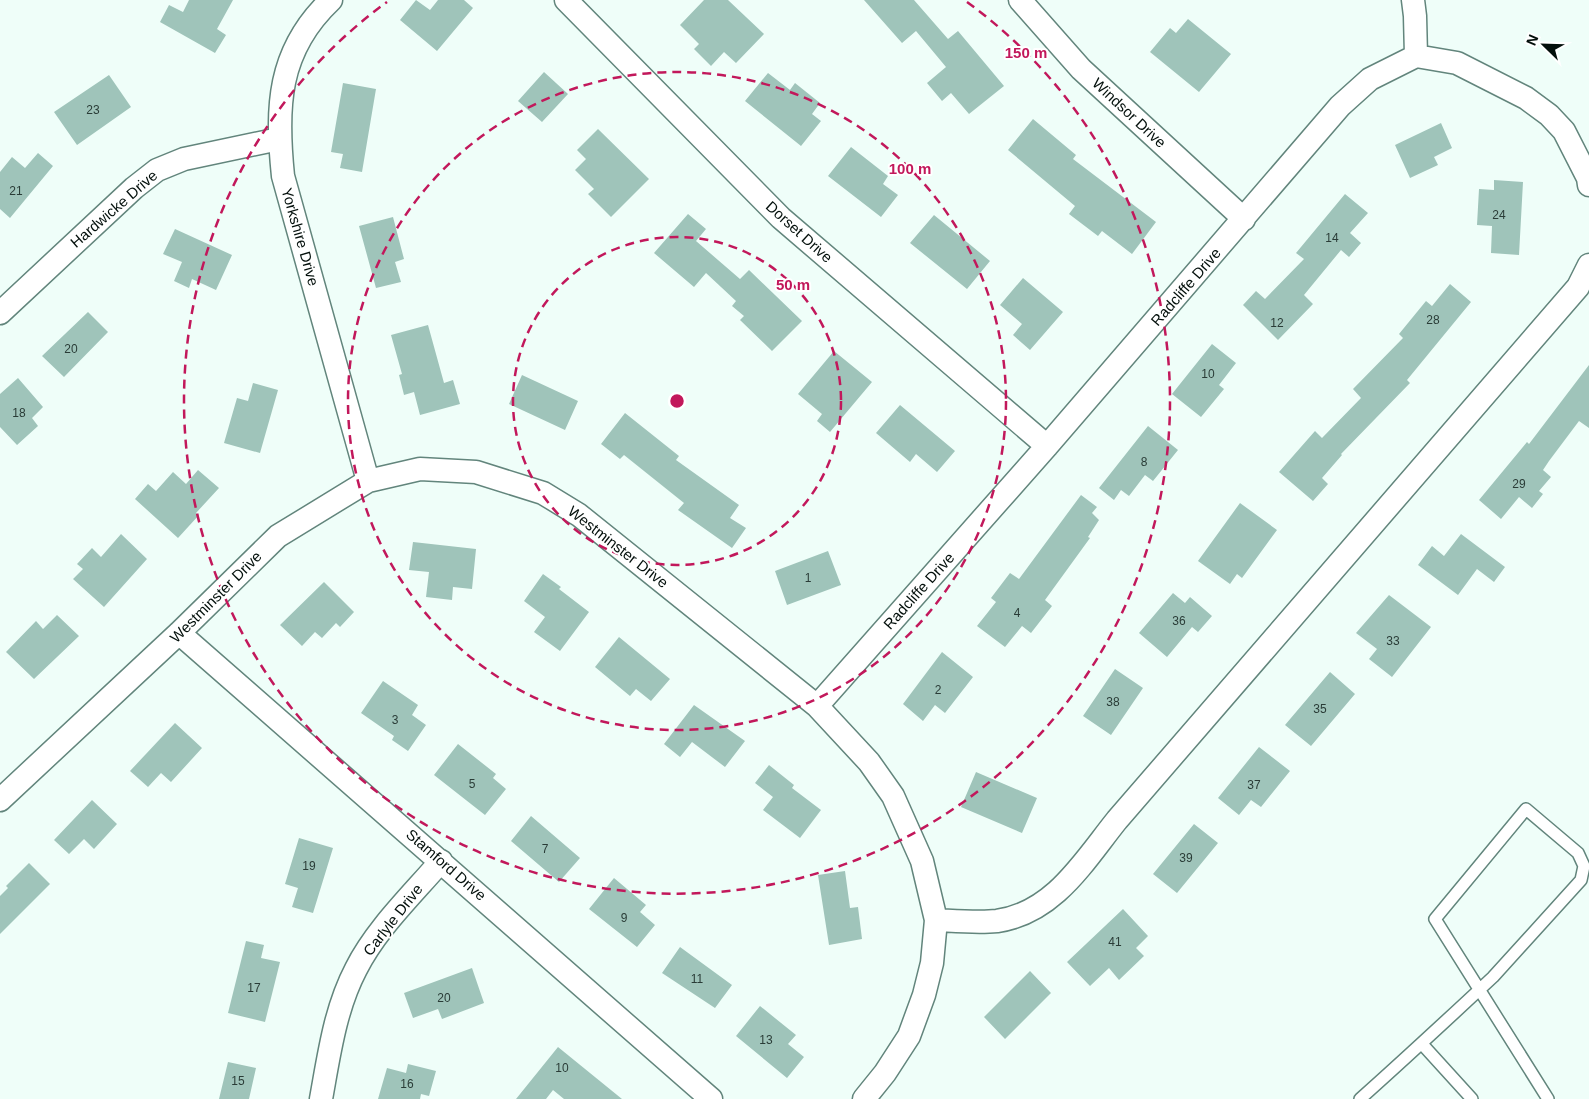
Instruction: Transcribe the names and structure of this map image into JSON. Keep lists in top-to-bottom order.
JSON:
{
  "streets": {
    "street": [
      "Windsor Drive",
      "Hardwicke Drive",
      "Dorset Drive",
      "Yorkshire Drive",
      "Radcliffe Drive",
      "Westminster Drive",
      "Stamford Drive",
      "Carlyle Drive"
    ]
  },
  "crossings": [
    ["Windsor Drive", "Radcliffe Drive"],
    ["Hardwicke Drive", "Yorkshire Drive"],
    ["Dorset Drive", "Radcliffe Drive"],
    ["Yorkshire Drive", "Westminster Drive"],
    ["Radcliffe Drive", "Westminster Drive"],
    ["Westminster Drive", "Stamford Drive"],
    ["Stamford Drive", "Carlyle Drive"]
  ],
  "house_numbers": [
    "23",
    "21",
    "24",
    "14",
    "28",
    "12",
    "20",
    "10",
    "18",
    "8",
    "29",
    "1",
    "4",
    "36",
    "33",
    "2",
    "38",
    "35",
    "3",
    "5",
    "37",
    "7",
    "39",
    "19",
    "9",
    "41",
    "11",
    "17",
    "20",
    "13",
    "10",
    "15",
    "16"
  ],
  "north": "top left",
  "rings": ["150 m", "100 m", "50 m"]
}
